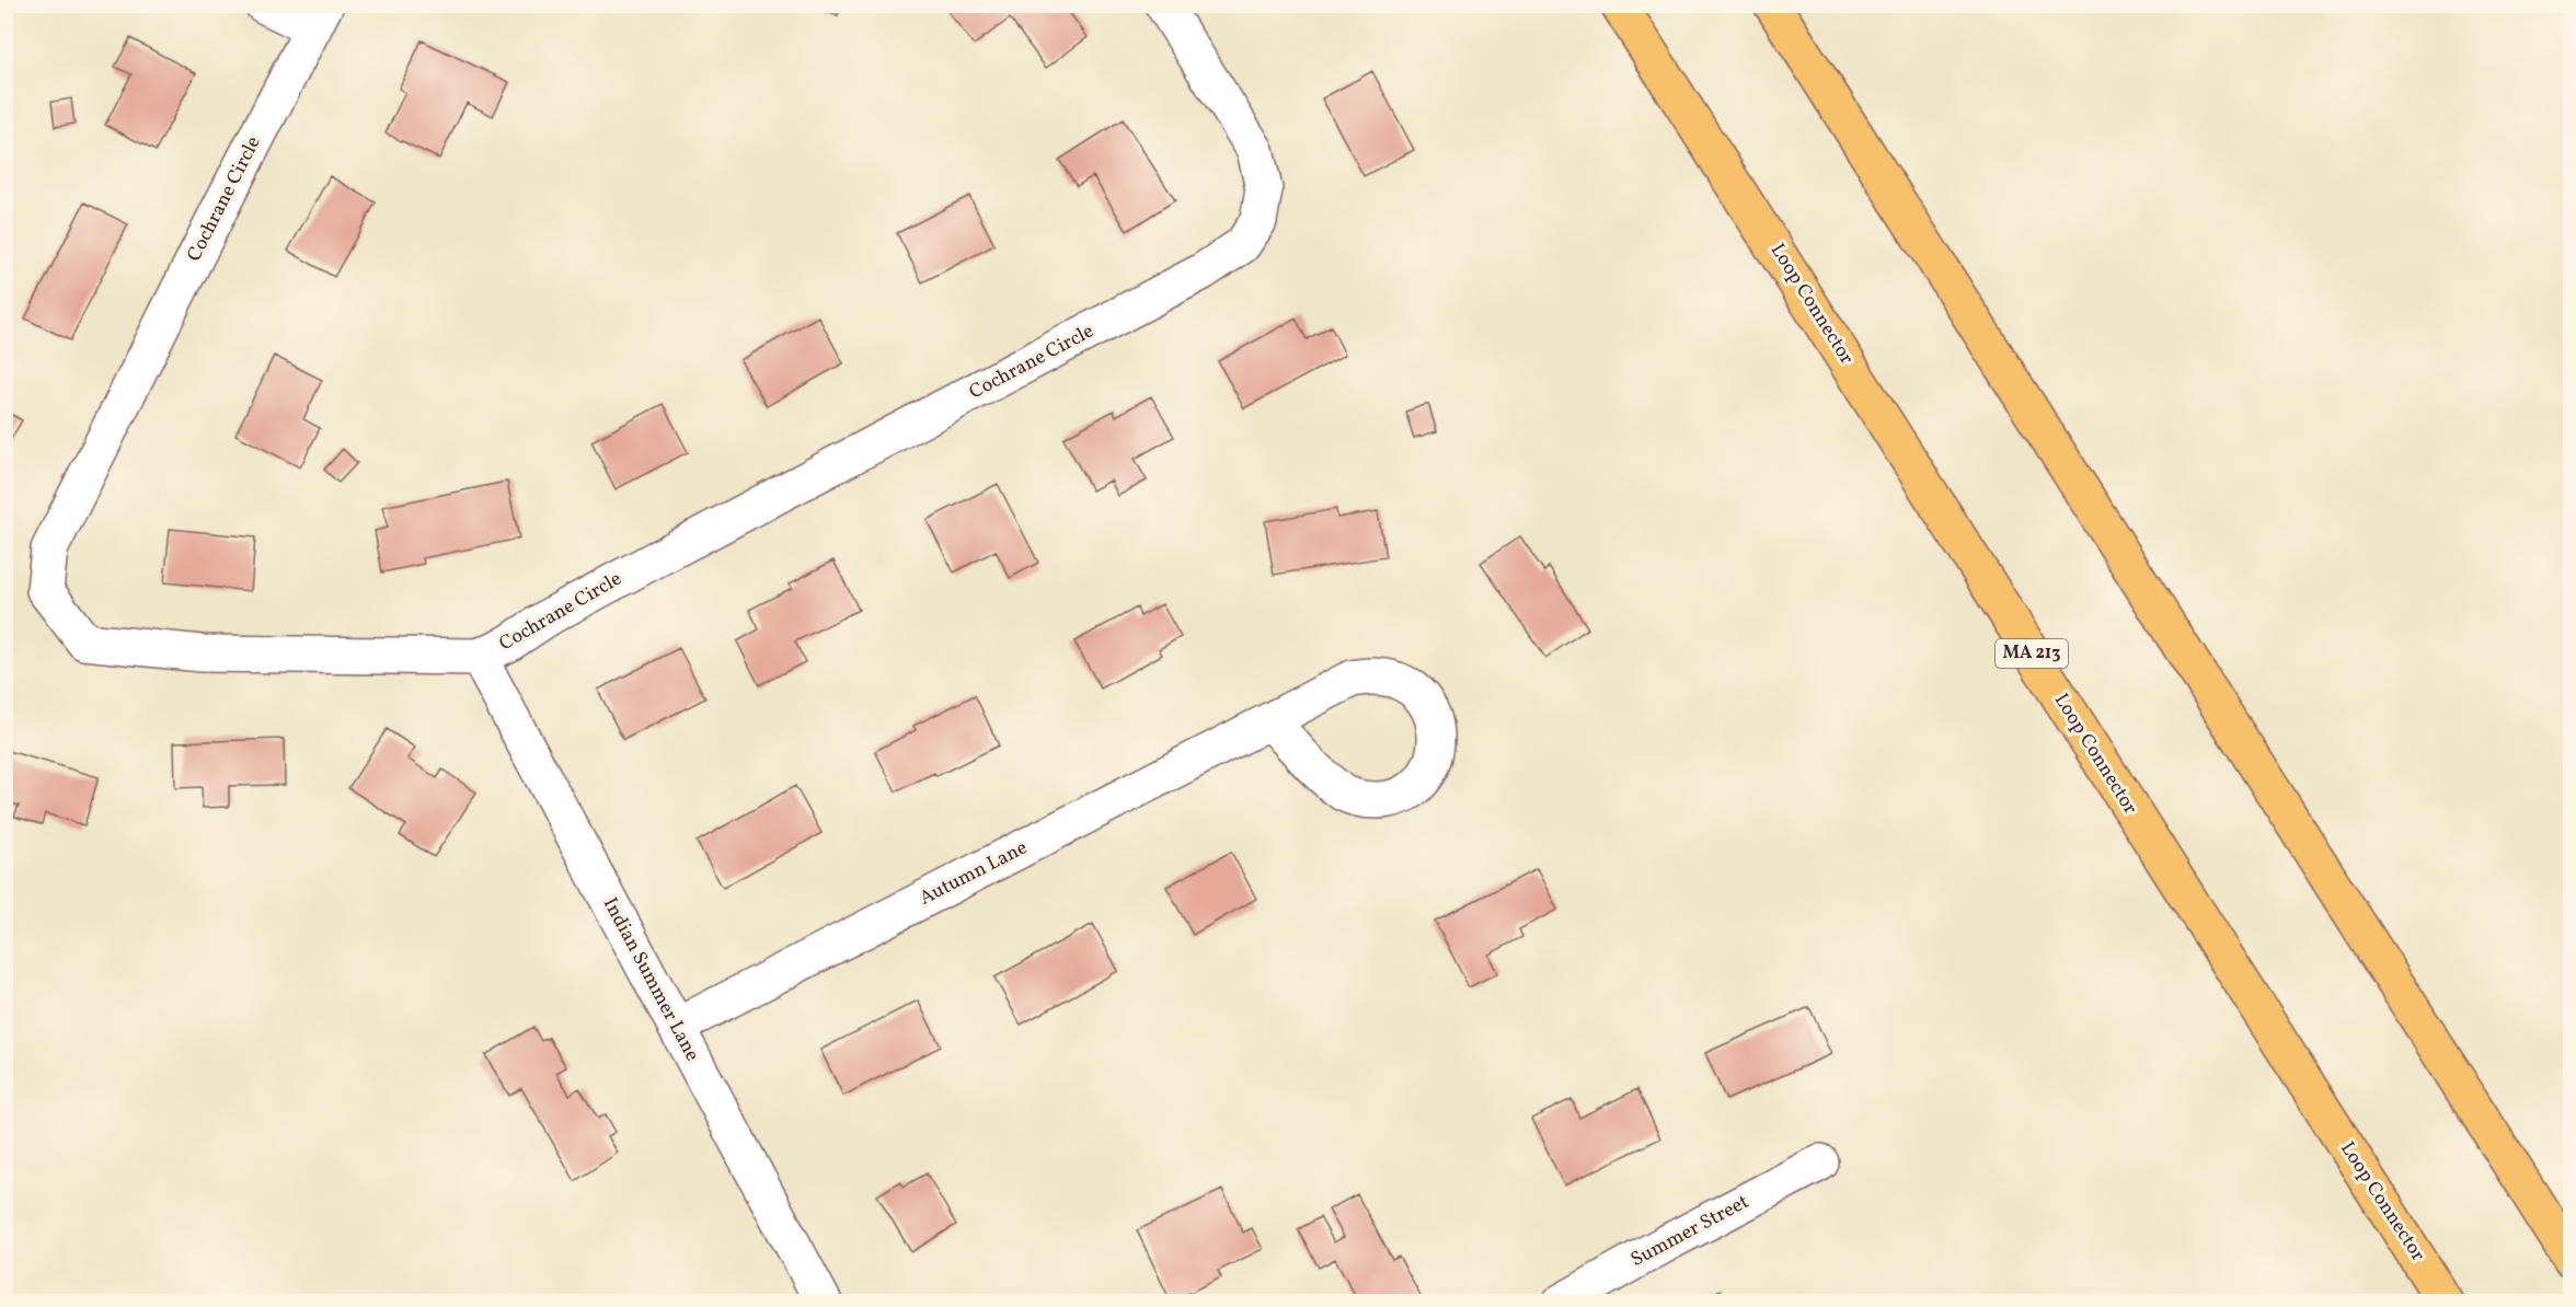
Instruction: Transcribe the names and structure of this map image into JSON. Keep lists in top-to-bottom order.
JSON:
{
  "streets": {
    "highway": ["Loop Connector", "MA 213"],
    "street": [
      "Cochrane Circle",
      "Autumn Lane",
      "Indian Summer Lane",
      "Summer Street"
    ]
  },
  "crossings": [
    ["Cochrane Circle", "Indian Summer Lane"],
    ["Autumn Lane", "Indian Summer Lane"]
  ]
}
